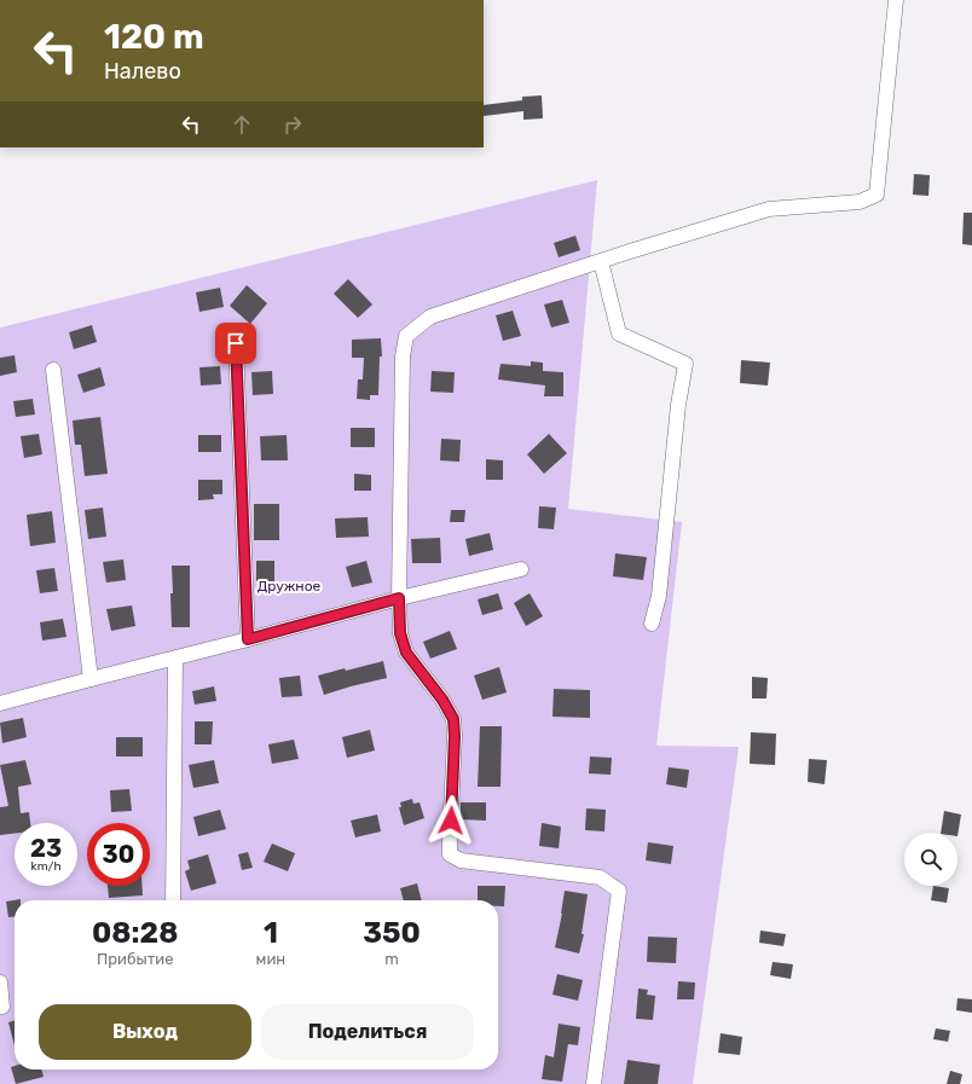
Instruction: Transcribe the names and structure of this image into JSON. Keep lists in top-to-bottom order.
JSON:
{
  "parks": ["Дружное"],
  "page": {
    "turn": ["120 m", "Налево"],
    "speed": "23 km/h",
    "limit": "30",
    "eta": [
      "08:28",
      "Прибытие",
      "1",
      "мин",
      "350",
      "m"
    ],
    "buttons": ["Выход", "Поделиться"]
  }
}
